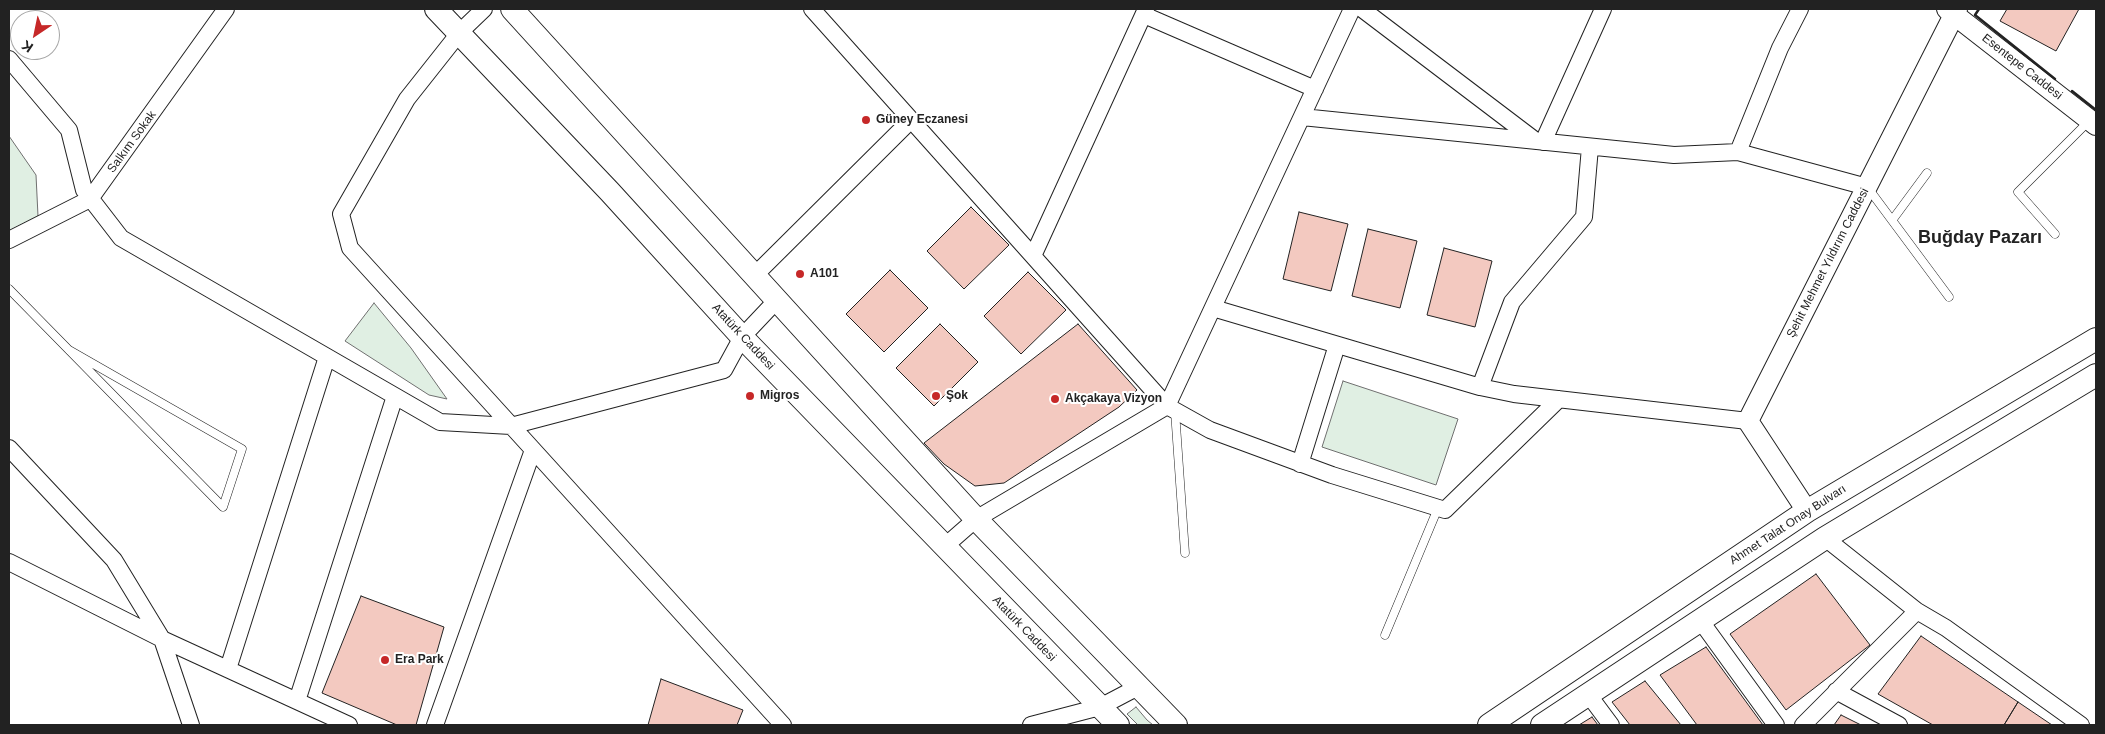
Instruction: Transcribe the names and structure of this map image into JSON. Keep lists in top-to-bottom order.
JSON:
{
  "streets": {
    "main road": ["Atatürk Caddesi", "Ahmet Talat Onay Bulvarı"],
    "street": ["Esentepe Caddesi", "Salkım Sokak", "Şehit Mehmet Yıldırım Caddesi"]
  },
  "crossings": [
    ["Esentepe Caddesi", "Şehit Mehmet Yıldırım Caddesi"]
  ],
  "districts": ["Buğday Pazarı"],
  "places": [
    "Güney Eczanesi",
    "A101",
    "Migros",
    "Şok",
    "Akçakaya Vizyon",
    "Era Park"
  ],
  "north": "bottom left"
}
